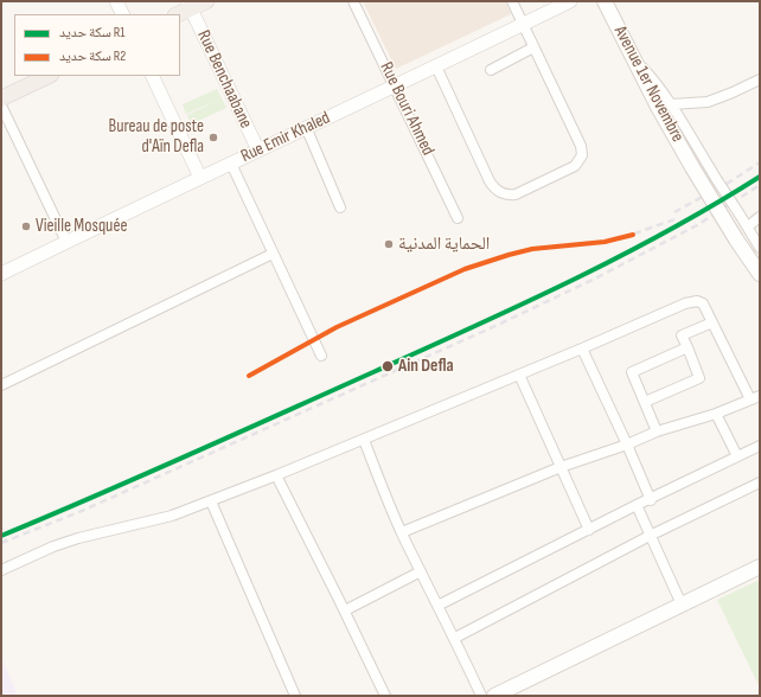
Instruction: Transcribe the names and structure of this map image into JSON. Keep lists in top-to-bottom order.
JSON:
{
  "streets": {
    "main road": ["Avenue 1er Novembre"],
    "street": ["Rue Benchaabane", "Rue Bouri Ahmed", "Rue Emir Khaled"]
  },
  "crossings": [
    ["Rue Benchaabane", "Rue Emir Khaled"],
    ["Rue Bouri Ahmed", "Rue Emir Khaled"]
  ],
  "places": [
    "Bureau de poste d'Aïn Defla",
    "Vieille Mosquée",
    "الحماية المدنية",
    "Ain Defla"
  ],
  "lines": ["rail line R1", "rail line R2"],
  "legend": ["سكة حديد R1", "سكة حديد R2"]
}
